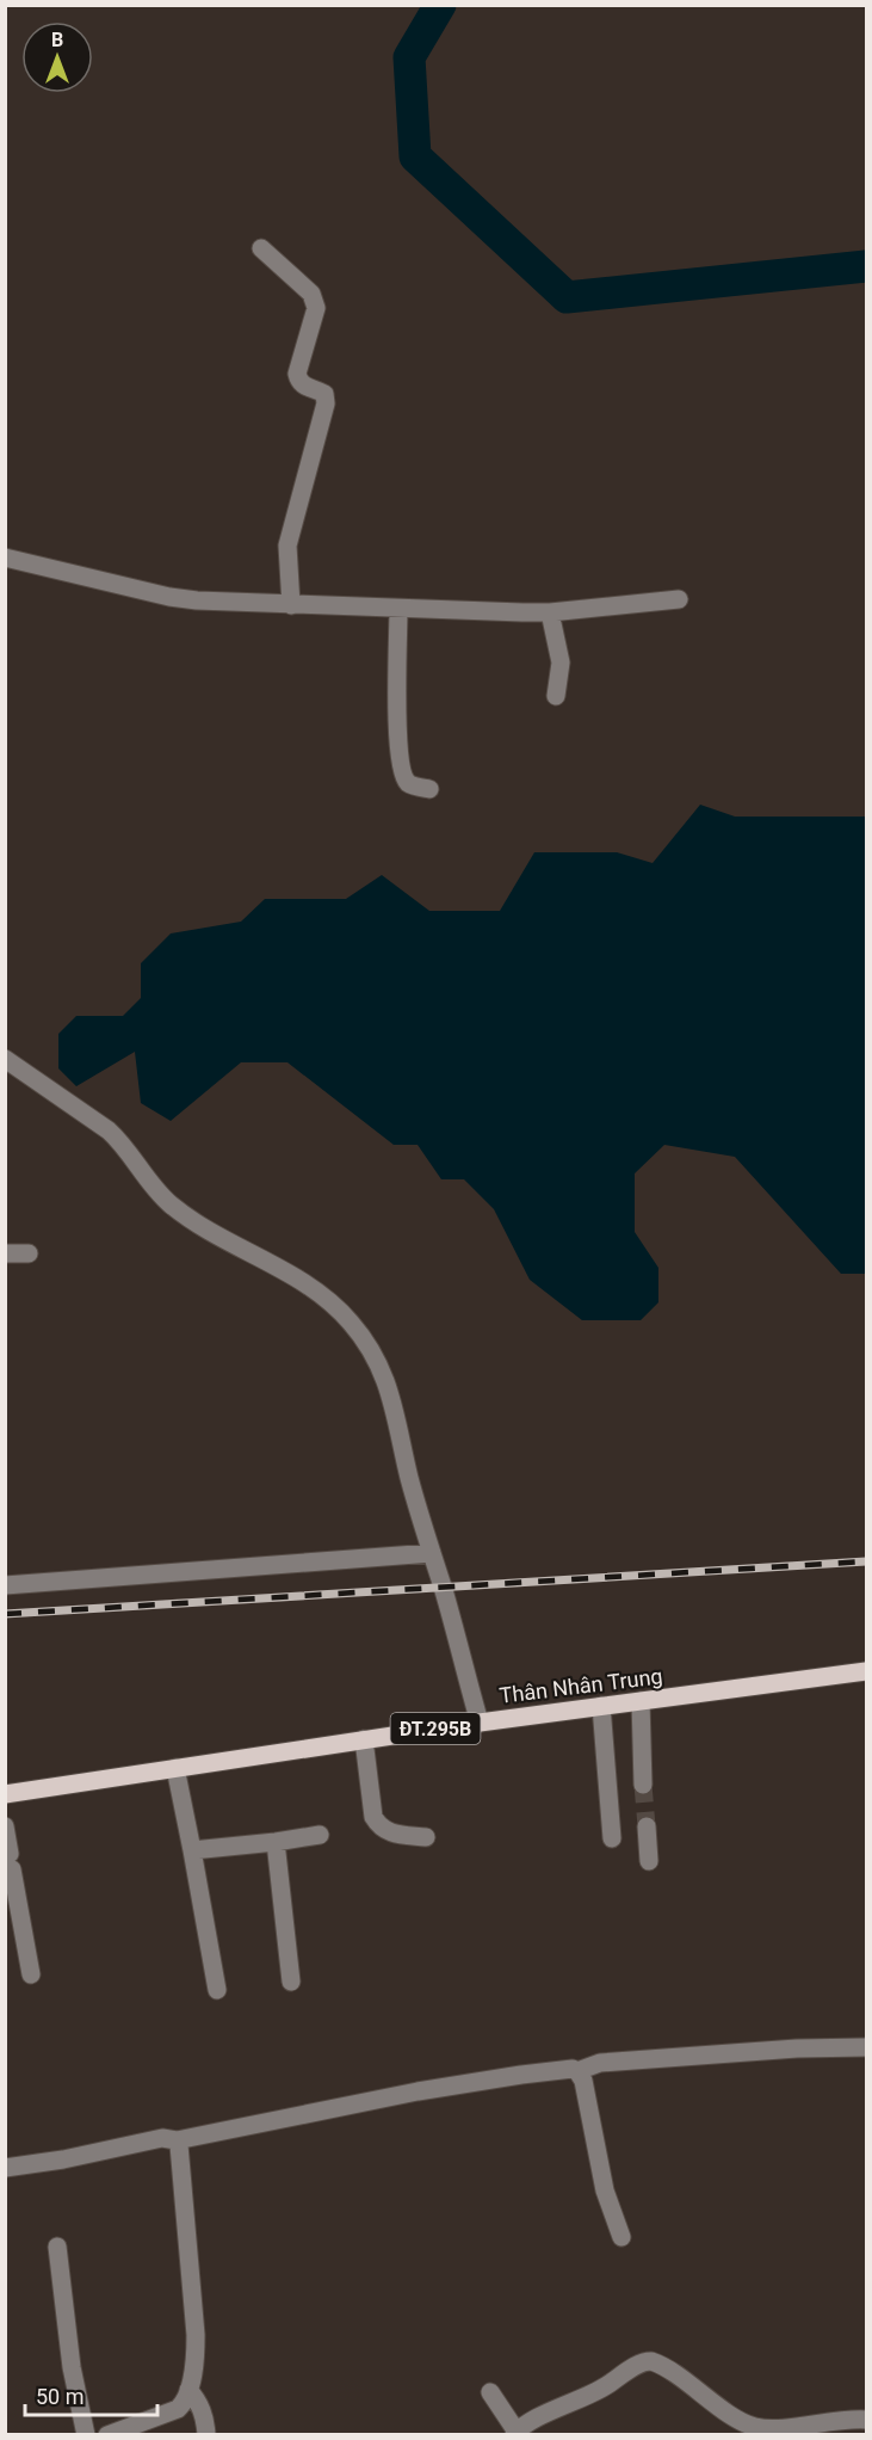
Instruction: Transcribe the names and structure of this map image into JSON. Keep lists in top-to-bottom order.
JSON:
{
  "streets": {
    "main road": ["Thân Nhân Trung", "ĐT.295B"]
  },
  "scale_bar": "50 m",
  "north": "top"
}
